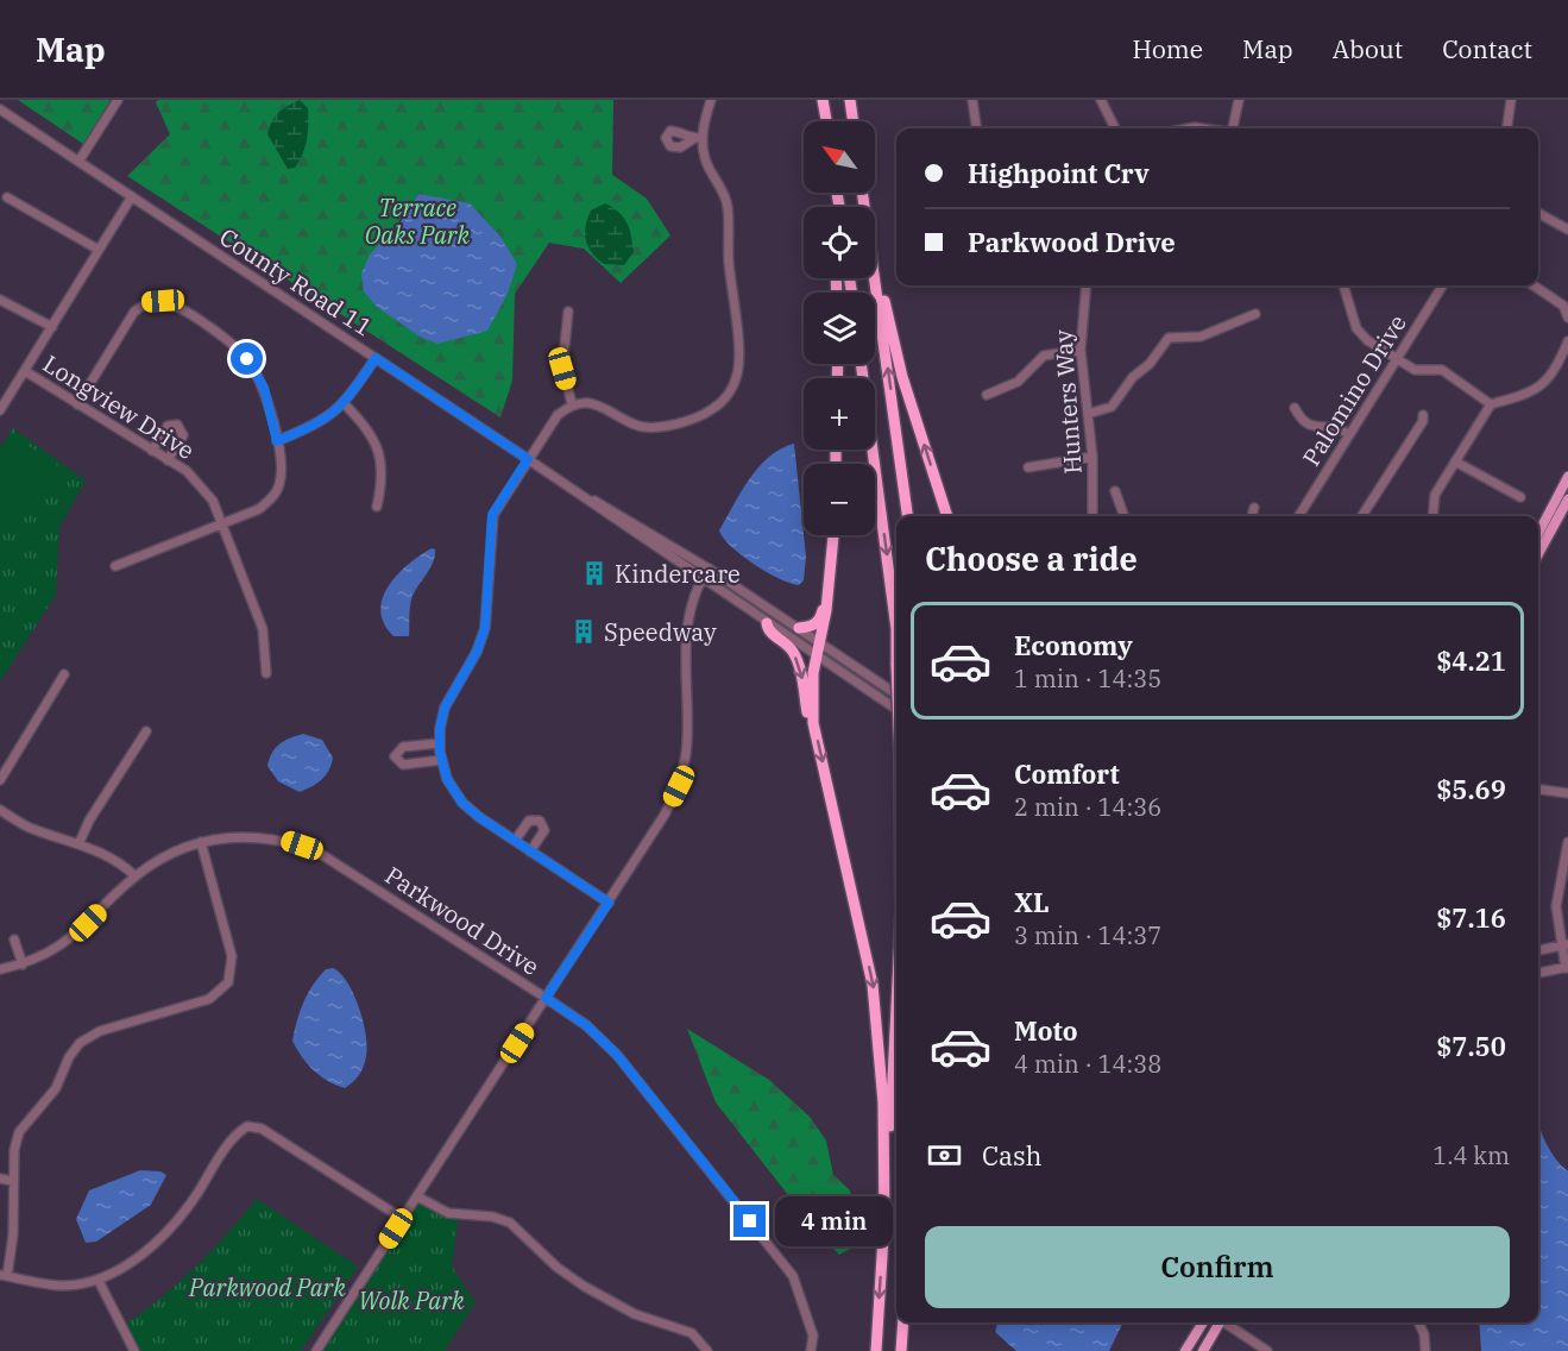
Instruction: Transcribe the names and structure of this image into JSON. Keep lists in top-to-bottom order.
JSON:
{
  "streets": {
    "street": [
      "County Road 11",
      "Palomino Drive",
      "Hunters Way",
      "Longview Drive",
      "Parkwood Drive"
    ]
  },
  "parks": ["Terrace Oaks Park", "Parkwood Park", "Wolk Park"],
  "places": {
    "building": ["Kindercare", "Speedway"]
  },
  "north": "top left",
  "page": {
    "header": "Map",
    "nav": [
      "Home",
      "Map",
      "About",
      "Contact"
    ],
    "map_buttons": ["+", "−"],
    "banner": ["Highpoint Crv", "Parkwood Drive"],
    "heading": "Choose a ride",
    "list": [
      {
        "name": "Economy",
        "note": "1 min · 14:35",
        "value": "$4.21"
      },
      {
        "name": "Comfort",
        "note": "2 min · 14:36",
        "value": "$5.69"
      },
      {
        "name": "XL",
        "note": "3 min · 14:37",
        "value": "$7.16"
      },
      {
        "name": "Moto",
        "note": "4 min · 14:38",
        "value": "$7.50"
      }
    ],
    "pay": ["Cash", "1.4 km"],
    "bubble": "4 min",
    "buttons": "Confirm"
  }
}
